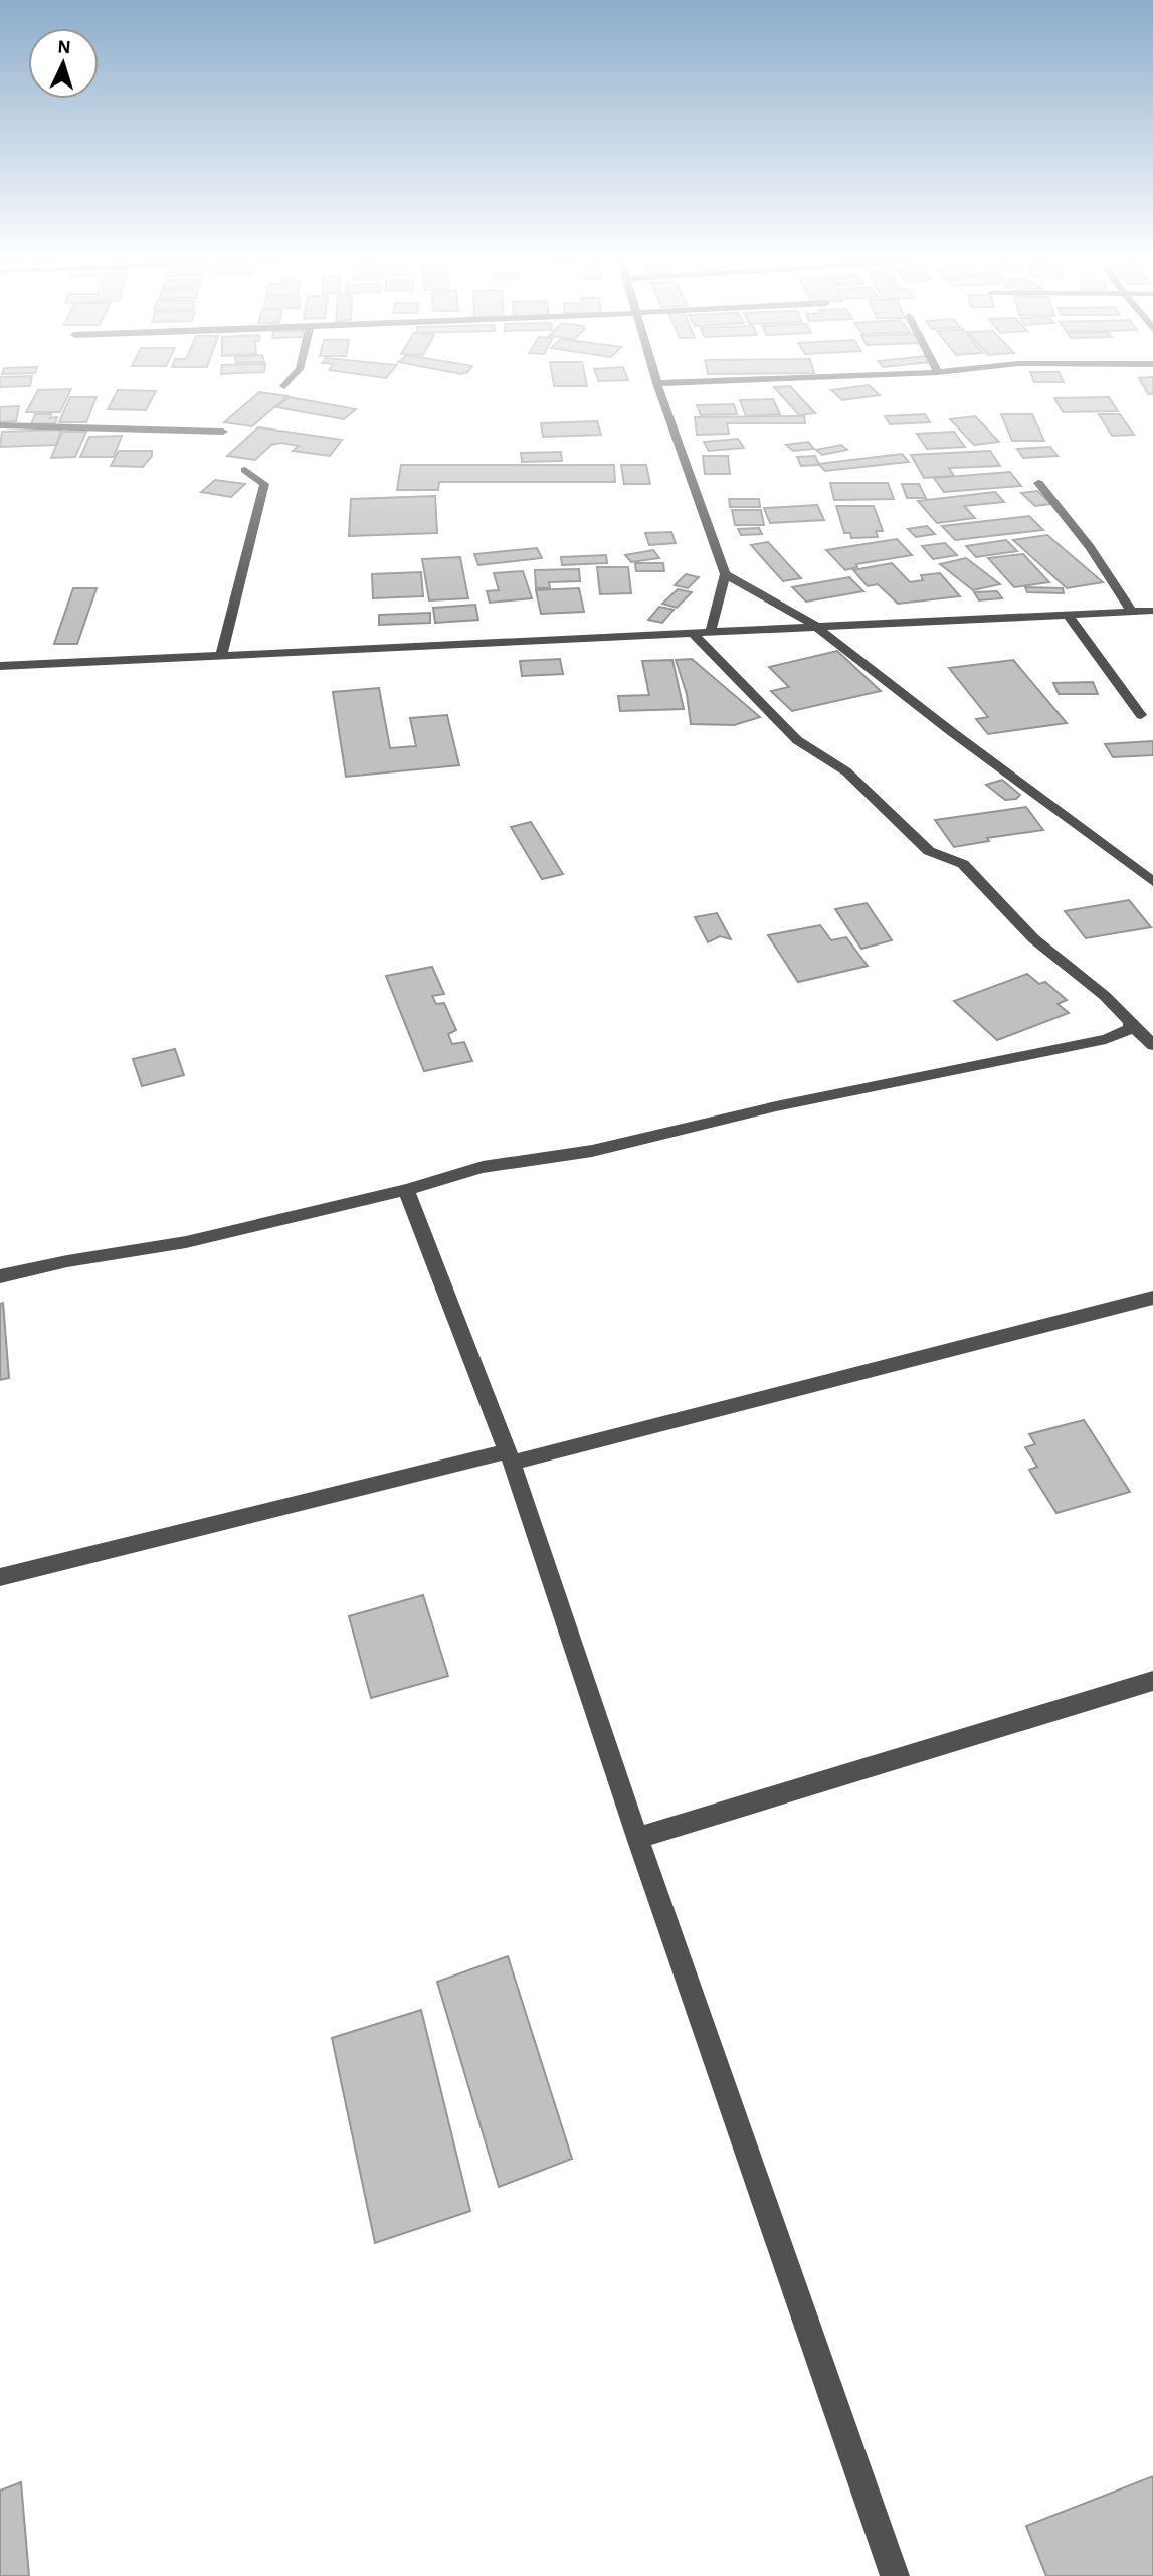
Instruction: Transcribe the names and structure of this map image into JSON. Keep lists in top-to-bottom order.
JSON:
{
  "north": "top"
}
